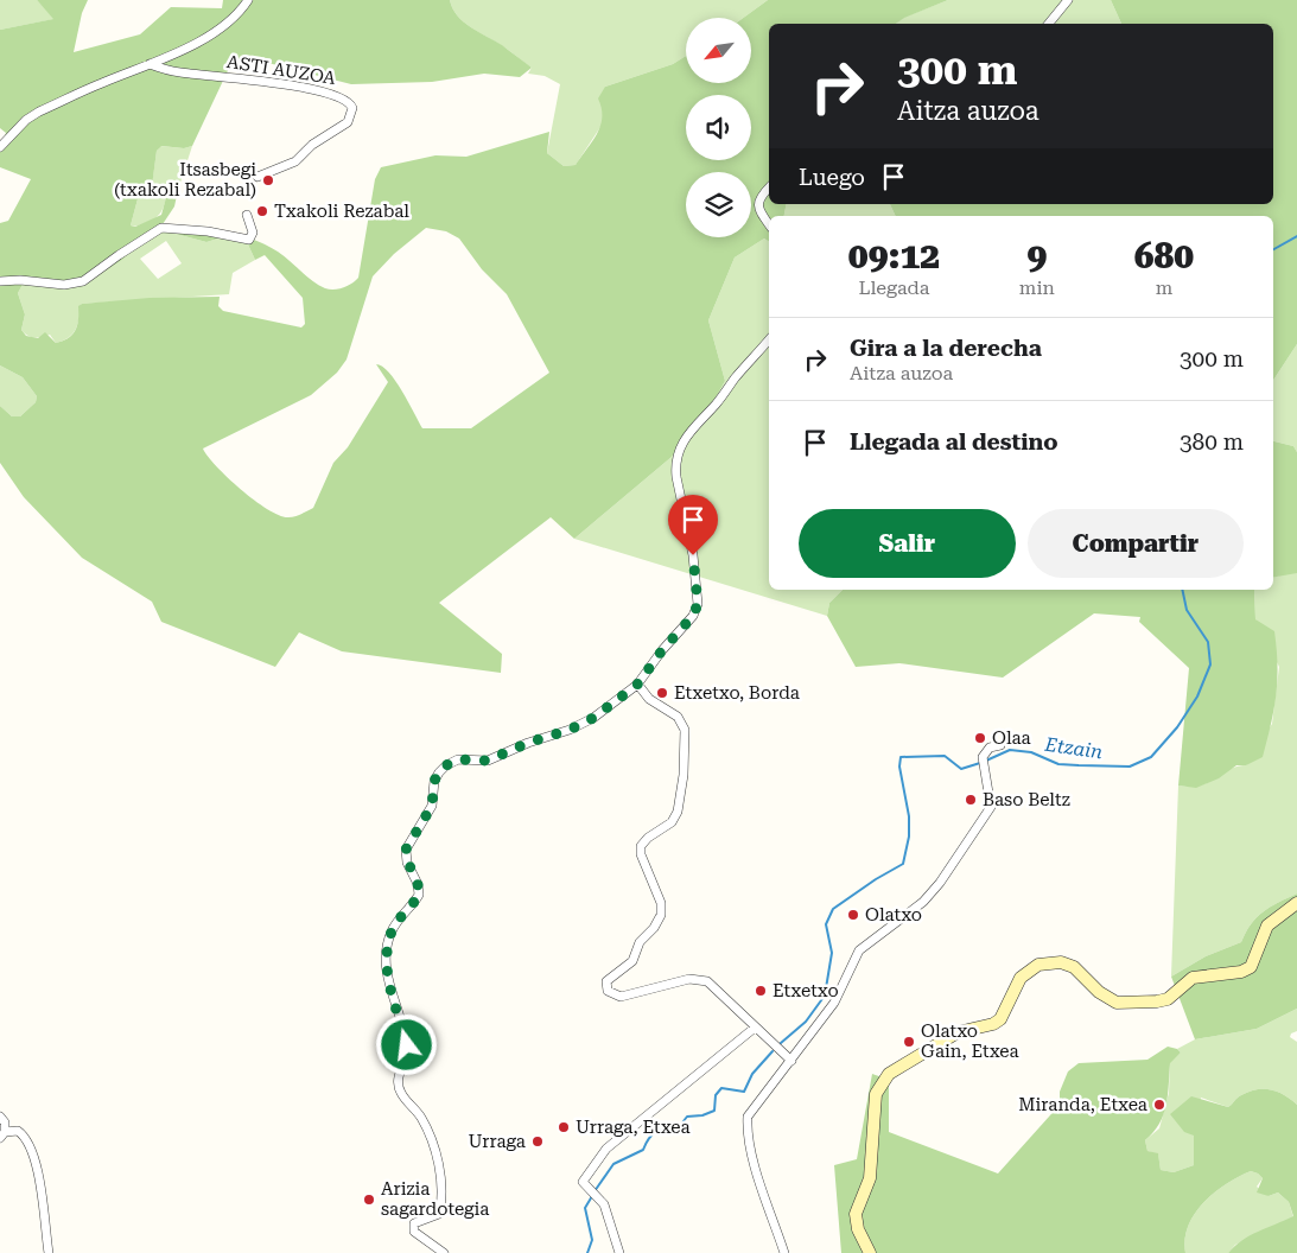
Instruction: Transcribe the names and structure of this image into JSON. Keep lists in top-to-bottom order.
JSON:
{
  "streets": {
    "street": ["ASTI AUZOA"]
  },
  "water": ["Etzain"],
  "places": [
    "Itsasbegi (txakoli Rezabal)",
    "Txakoli Rezabal",
    "Etxetxo, Borda",
    "Olaa",
    "Baso Beltz",
    "Olatxo",
    "Etxetxo",
    "Olatxo Gain, Etxea",
    "Miranda, Etxea",
    "Urraga, Etxea",
    "Urraga",
    "Arizia sagardotegia"
  ],
  "north": "bottom left",
  "page": {
    "turn": ["300 m", "Aitza auzoa"],
    "then": "Luego",
    "eta": [
      "09:12",
      "Llegada",
      "9",
      "min",
      "680",
      "m"
    ],
    "list": [
      {
        "name": "Gira a la derecha",
        "note": "Aitza auzoa",
        "value": "300 m"
      },
      {
        "name": "Llegada al destino",
        "value": "380 m"
      }
    ],
    "buttons": ["Salir", "Compartir"]
  }
}
